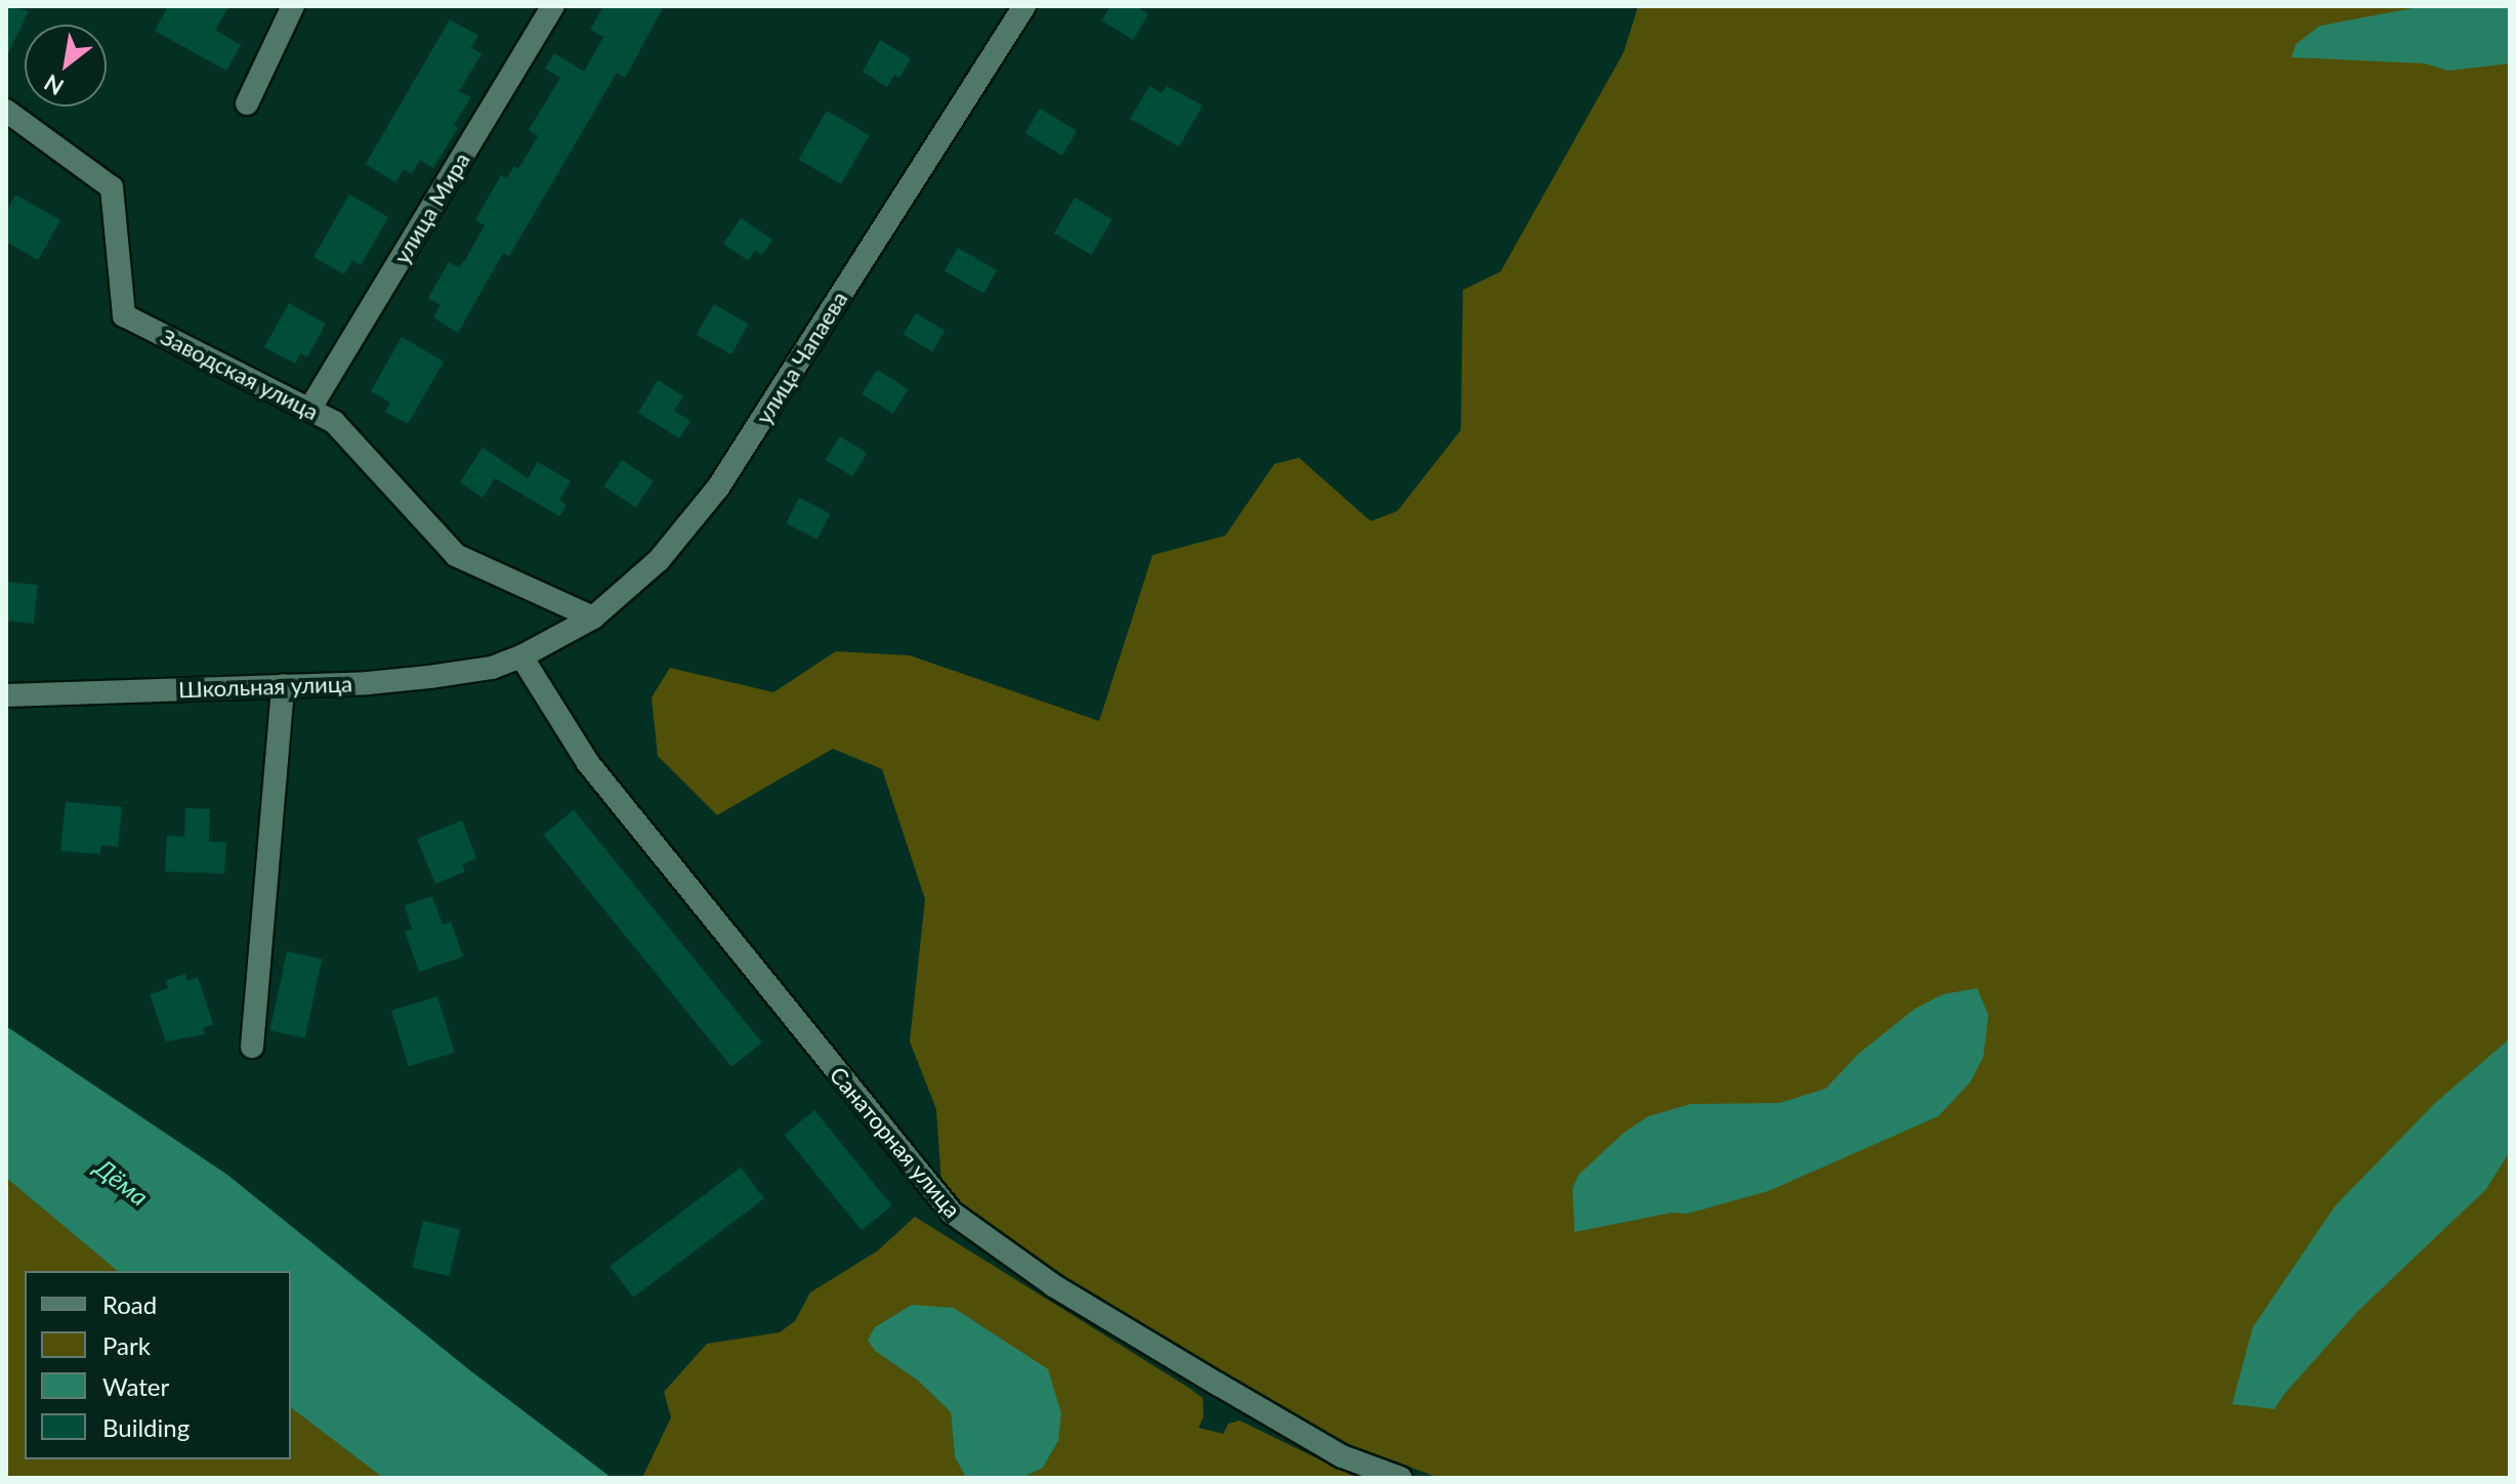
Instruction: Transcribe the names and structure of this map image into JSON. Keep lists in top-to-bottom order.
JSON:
{
  "streets": {
    "street": [
      "улица Мира",
      "улица Чапаева",
      "Заводская улица",
      "Школьная улица",
      "Санаторная улица"
    ]
  },
  "crossings": [
    ["улица Мира", "Заводская улица"],
    ["улица Чапаева", "Заводская улица"],
    ["улица Чапаева", "Школьная улица"],
    ["улица Чапаева", "Санаторная улица"],
    ["Школьная улица", "Санаторная улица"]
  ],
  "water": ["Дёма"],
  "legend": [
    "Road",
    "Park",
    "Water",
    "Building"
  ],
  "north": "bottom left"
}
